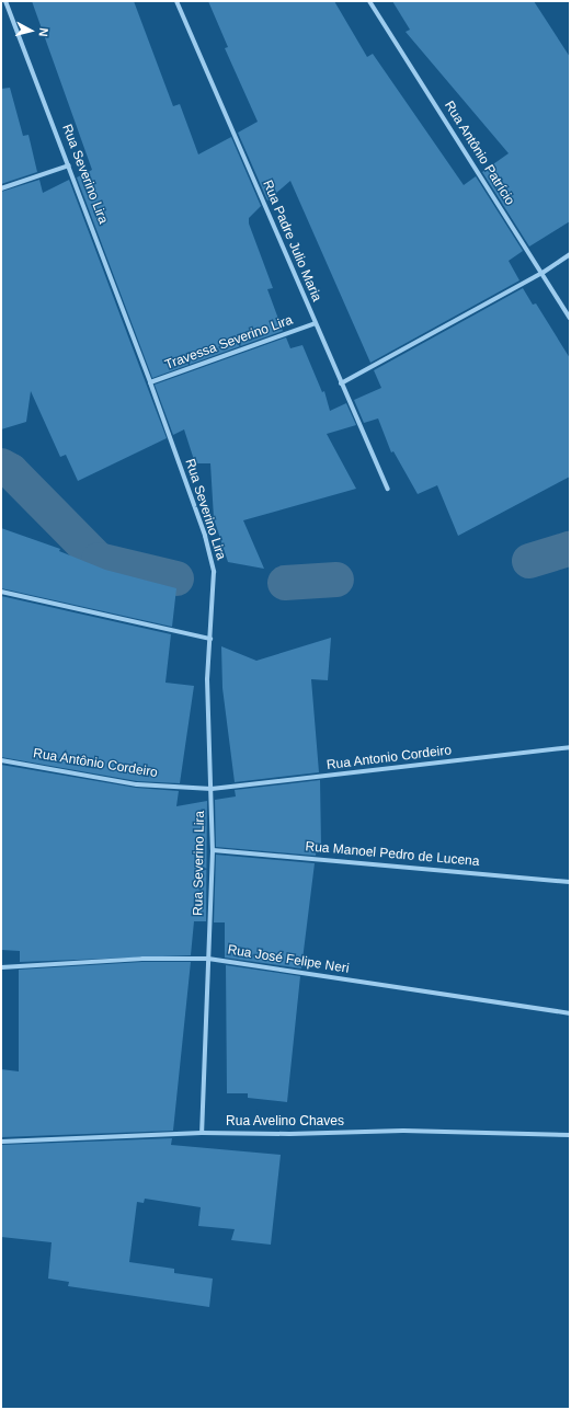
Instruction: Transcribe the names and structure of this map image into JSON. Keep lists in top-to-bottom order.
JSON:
{
  "streets": {
    "street": [
      "Rua Antônio Patrício",
      "Rua Severino Lira",
      "Rua Padre Julio Maria",
      "Travessa Severino Lira",
      "Rua Antonio Cordeiro",
      "Rua Antônio Cordeiro",
      "Rua Manoel Pedro de Lucena",
      "Rua José Felipe Neri",
      "Rua Avelino Chaves"
    ]
  },
  "crossings": [
    ["Rua Severino Lira", "Travessa Severino Lira"],
    ["Rua Severino Lira", "Rua Antonio Cordeiro"],
    ["Rua Severino Lira", "Rua Antônio Cordeiro"],
    ["Rua Severino Lira", "Rua Manoel Pedro de Lucena"],
    ["Rua Severino Lira", "Rua José Felipe Neri"],
    ["Rua Severino Lira", "Rua Avelino Chaves"],
    ["Rua Padre Julio Maria", "Travessa Severino Lira"],
    ["Rua Antonio Cordeiro", "Rua Antônio Cordeiro"]
  ],
  "north": "right"
}
